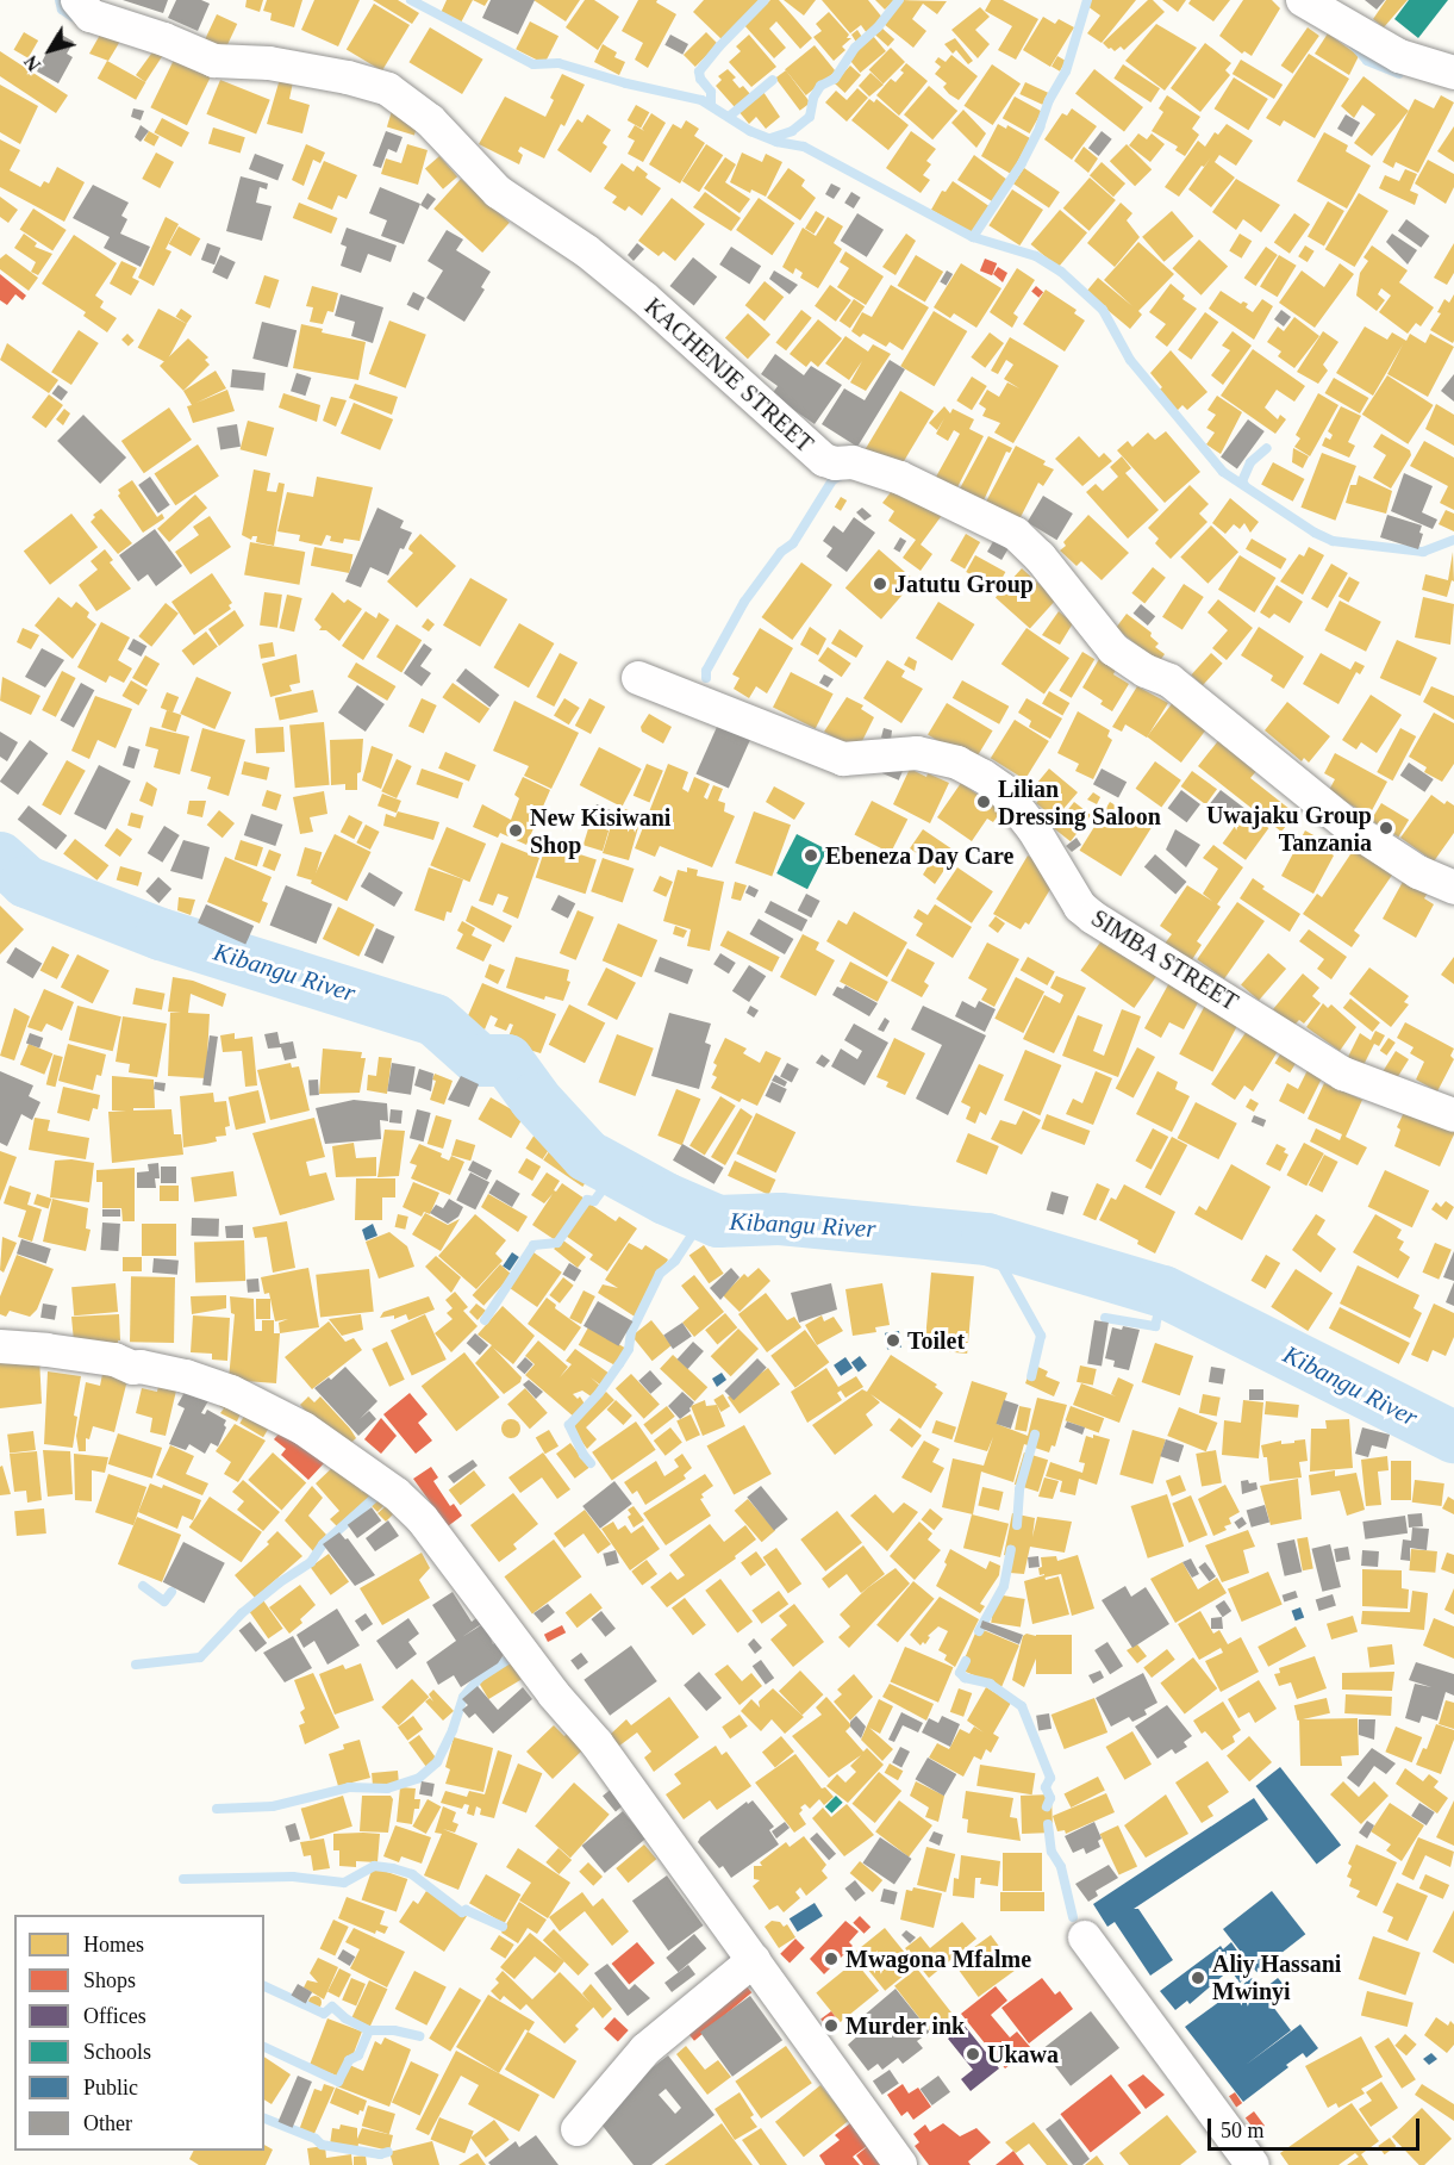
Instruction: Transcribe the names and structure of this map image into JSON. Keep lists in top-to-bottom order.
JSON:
{
  "streets": {
    "street": ["KACHENJE STREET", "SIMBA STREET"]
  },
  "water": ["Kibangu River"],
  "places": [
    "Jatutu Group",
    "Lilian Dressing Saloon",
    "Uwajaku Group Tanzania",
    "New Kisiwani Shop",
    "Ebeneza Day Care",
    "Toilet",
    "Mwagona Mfalme",
    "Aliy Hassani Mwinyi",
    "Murder ink",
    "Ukawa"
  ],
  "legend": [
    "Homes",
    "Shops",
    "Offices",
    "Schools",
    "Public",
    "Other"
  ],
  "scale_bar": "50 m",
  "north": "bottom left"
}
